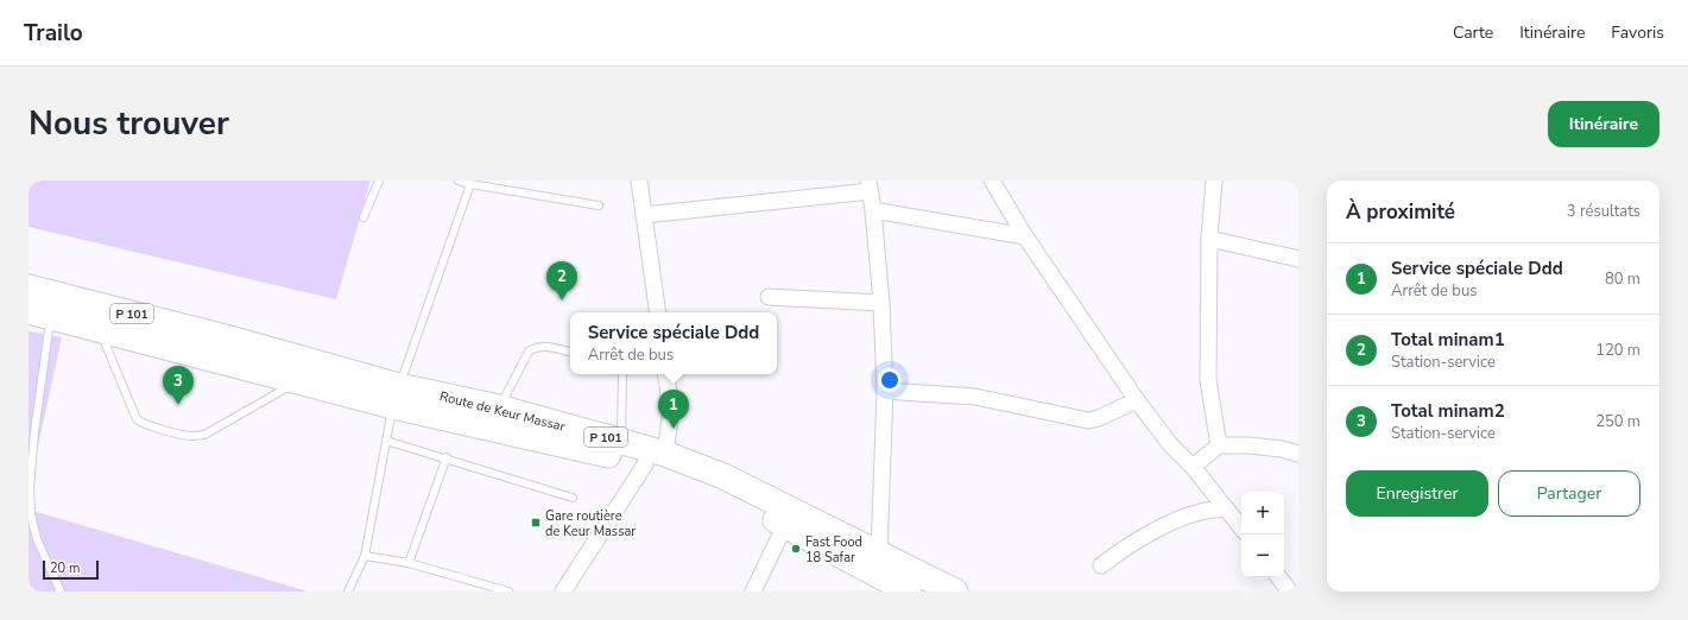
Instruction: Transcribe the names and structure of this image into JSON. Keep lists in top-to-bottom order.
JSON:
{
  "streets": {
    "main road": ["P 101", "Route de Keur Massar"]
  },
  "places": {
    "transit": ["Gare routière de Keur Massar"],
    "other": ["Fast Food 18 Safar"]
  },
  "scale_bar": "20 m",
  "page": {
    "header": "Trailo",
    "nav": ["Carte", "Itinéraire", "Favoris"],
    "title": "Nous trouver",
    "buttons": [
      "Itinéraire",
      ["Enregistrer", "Partager"]
    ],
    "heading": ["À proximité", "3 résultats"],
    "list": [
      {
        "mark": "1",
        "name": "Service spéciale Ddd",
        "note": "Arrêt de bus",
        "value": "80 m"
      },
      {
        "mark": "2",
        "name": "Total minam1",
        "note": "Station-service",
        "value": "120 m"
      },
      {
        "mark": "3",
        "name": "Total minam2",
        "note": "Station-service",
        "value": "250 m"
      }
    ],
    "pins": ["2", "3", "1"],
    "popup": ["Service spéciale Ddd", "Arrêt de bus"],
    "map_buttons": ["+", "−"],
    "scale": "20 m"
  }
}
